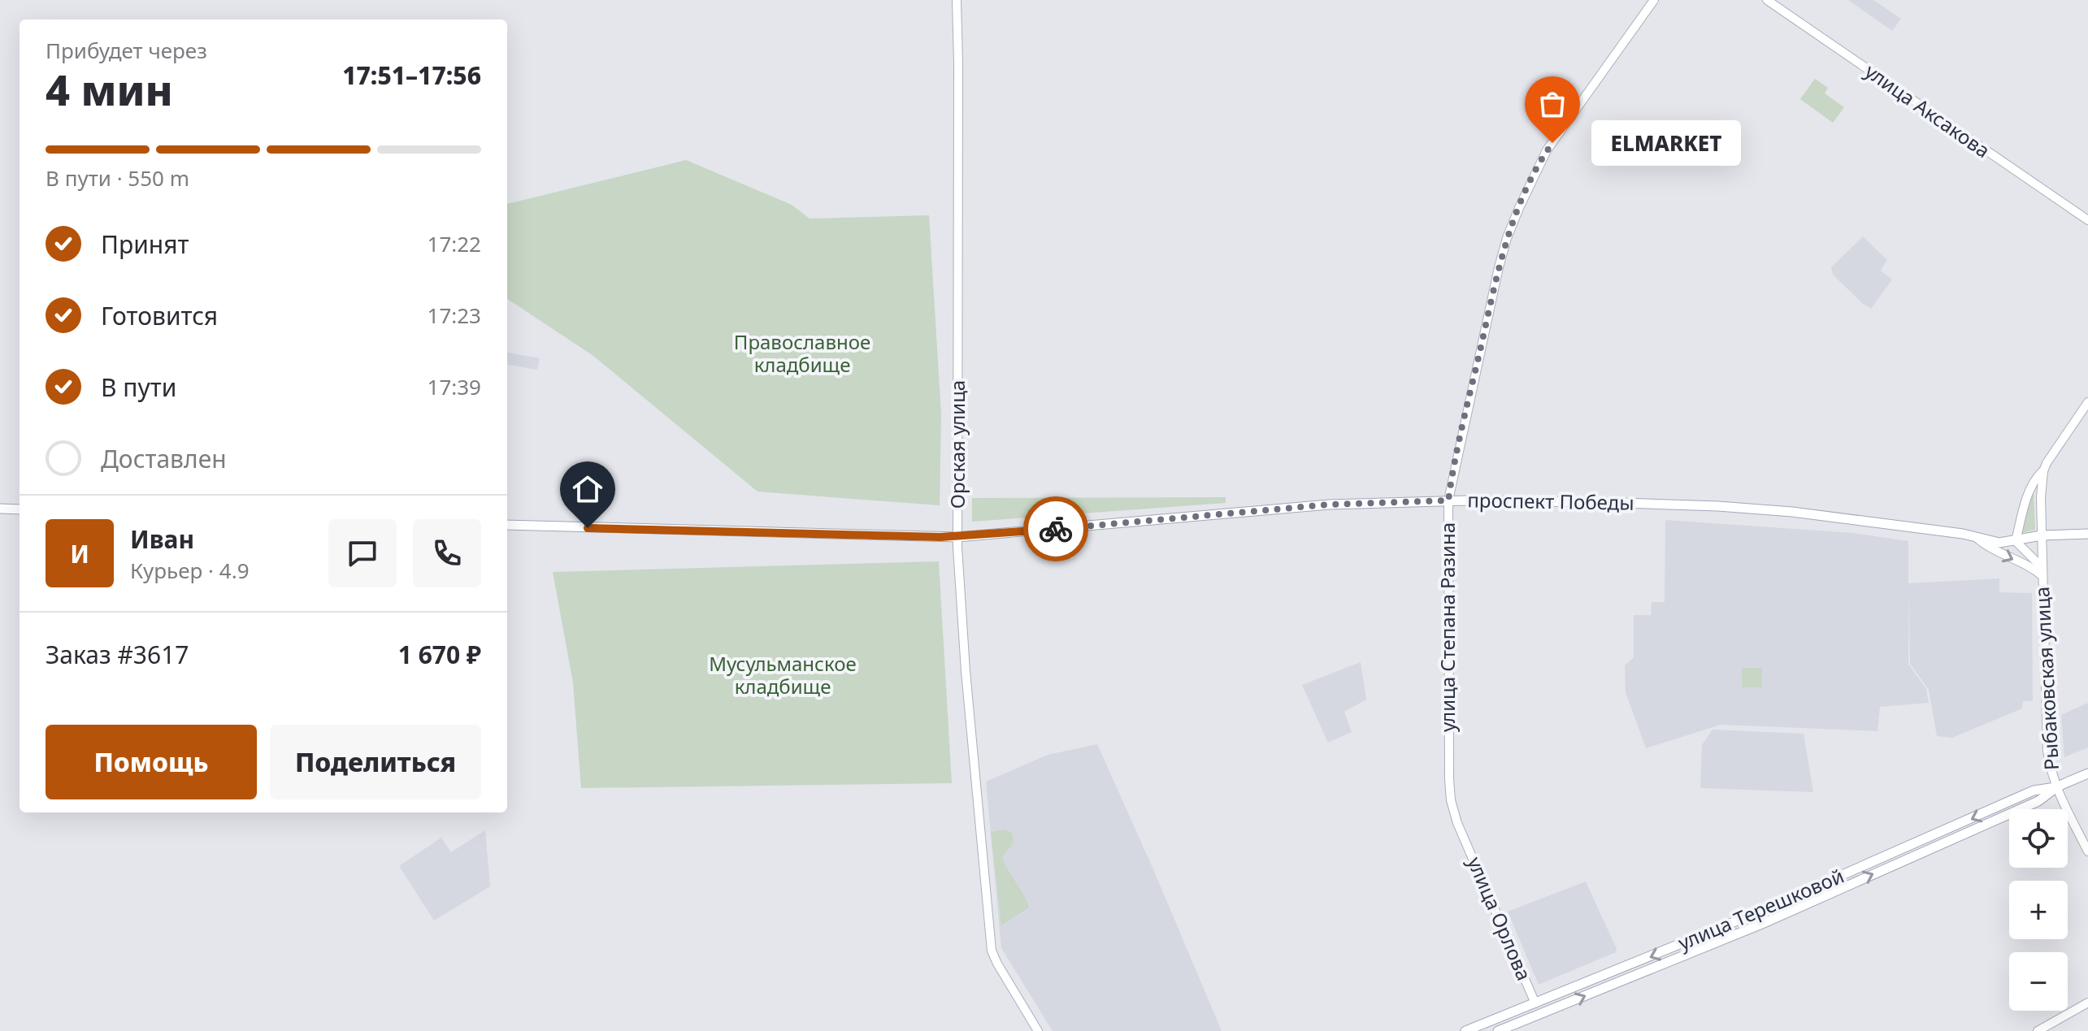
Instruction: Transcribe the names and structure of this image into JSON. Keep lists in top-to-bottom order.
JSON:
{
  "streets": {
    "main road": [
      "улица Аксакова",
      "Орская улица",
      "проспект Победы",
      "улица Степана Разина",
      "Рыбаковская улица",
      "улица Терешковой",
      "улица Орлова"
    ]
  },
  "crossings": [
    ["Орская улица", "проспект Победы"],
    ["проспект Победы", "улица Степана Разина"],
    ["проспект Победы", "Рыбаковская улица"],
    ["улица Степана Разина", "улица Орлова"],
    ["Рыбаковская улица", "улица Терешковой"],
    ["улица Терешковой", "улица Орлова"]
  ],
  "parks": ["Православное кладбище", "Мусульманское кладбище"],
  "places": ["ELMARKET"],
  "page": {
    "heading": ["4 мин", "Прибудет через", "17:51–17:56"],
    "panel": [
      "Иван",
      "Курьер · 4.9",
      "Заказ #3617",
      "1 670 ₽"
    ],
    "bubble": "ELMARKET",
    "bar": "В пути · 550 m",
    "list": [
      ["Принят", "17:22"],
      ["Готовится", "17:23"],
      ["В пути", "17:39"],
      "Доставлен"
    ],
    "round": "И",
    "buttons": ["Помощь", "Поделиться"],
    "map_buttons": ["+", "−"]
  }
}
